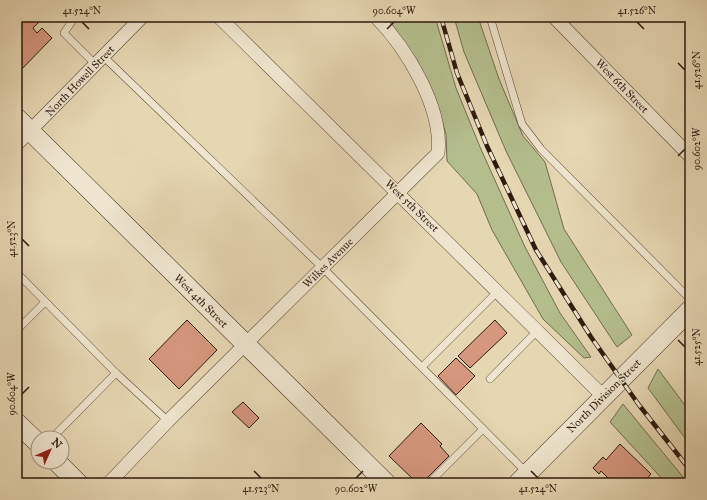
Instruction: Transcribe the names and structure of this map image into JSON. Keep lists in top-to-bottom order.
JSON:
{
  "streets": {
    "main road": ["West 4th Street", "North Division Street"],
    "street": [
      "North Howell Street",
      "West 6th Street",
      "West 5th Street",
      "Wilkes Avenue"
    ]
  },
  "crossings": [
    ["North Howell Street", "West 4th Street"],
    ["West 5th Street", "Wilkes Avenue"],
    ["West 5th Street", "North Division Street"],
    ["Wilkes Avenue", "West 4th Street"]
  ],
  "north": "top right",
  "coordinates": [
    "41.524°N",
    "90.604°W",
    "41.526°N",
    "90.602°W",
    "41.523°N",
    "41.525°N"
  ]
}
